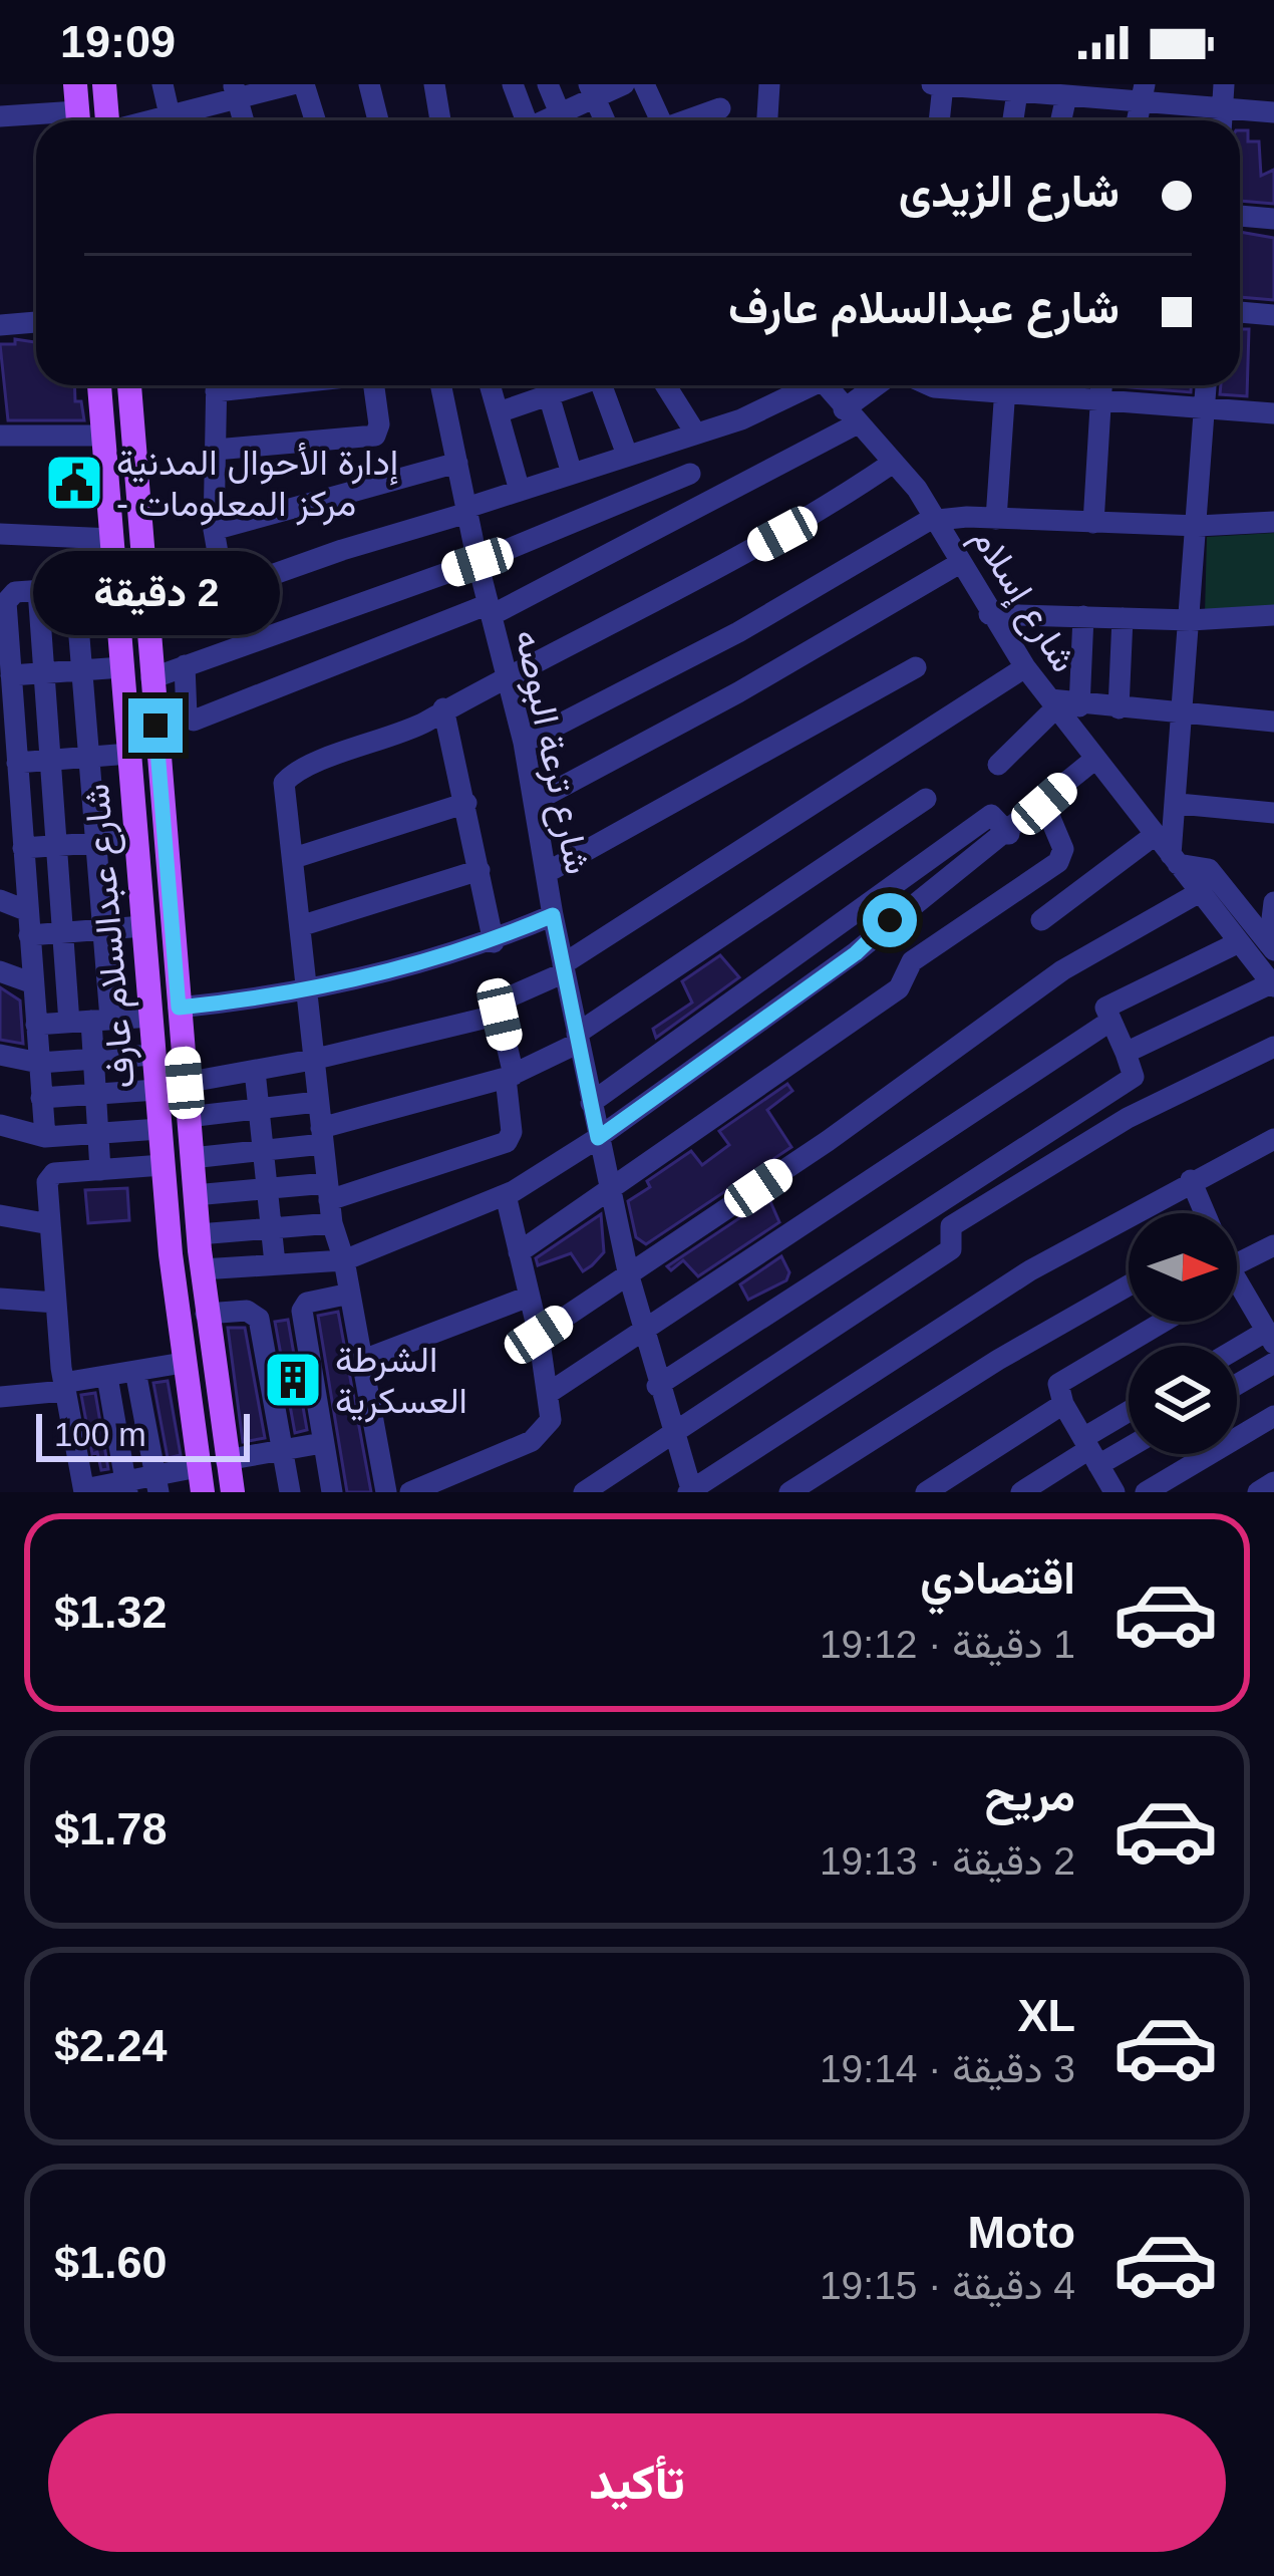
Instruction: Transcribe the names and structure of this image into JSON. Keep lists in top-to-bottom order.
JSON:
{
  "streets": {
    "main road": ["شارع عبدالسلام عارف"],
    "street": ["شارع إسلام", "شارع ترعة البوصه"]
  },
  "places": {
    "public building": ["إدارة الأحوال المدنية - مركز المعلومات"],
    "building": ["الشرطة العسكرية"]
  },
  "scale_bar": "100 m",
  "north": "right",
  "page": {
    "status": "19:09",
    "banner": ["شارع الزيدى", "شارع عبدالسلام عارف"],
    "bubble": "2 دقيقة",
    "scale": "100 m",
    "list": [
      {
        "name": "اقتصادي",
        "note": "1 دقيقة · 19:12",
        "value": "$1.32"
      },
      {
        "name": "مريح",
        "note": "2 دقيقة · 19:13",
        "value": "$1.78"
      },
      {
        "name": "XL",
        "note": "3 دقيقة · 19:14",
        "value": "$2.24"
      },
      {
        "name": "Moto",
        "note": "4 دقيقة · 19:15",
        "value": "$1.60"
      }
    ],
    "buttons": "تأكيد"
  }
}
